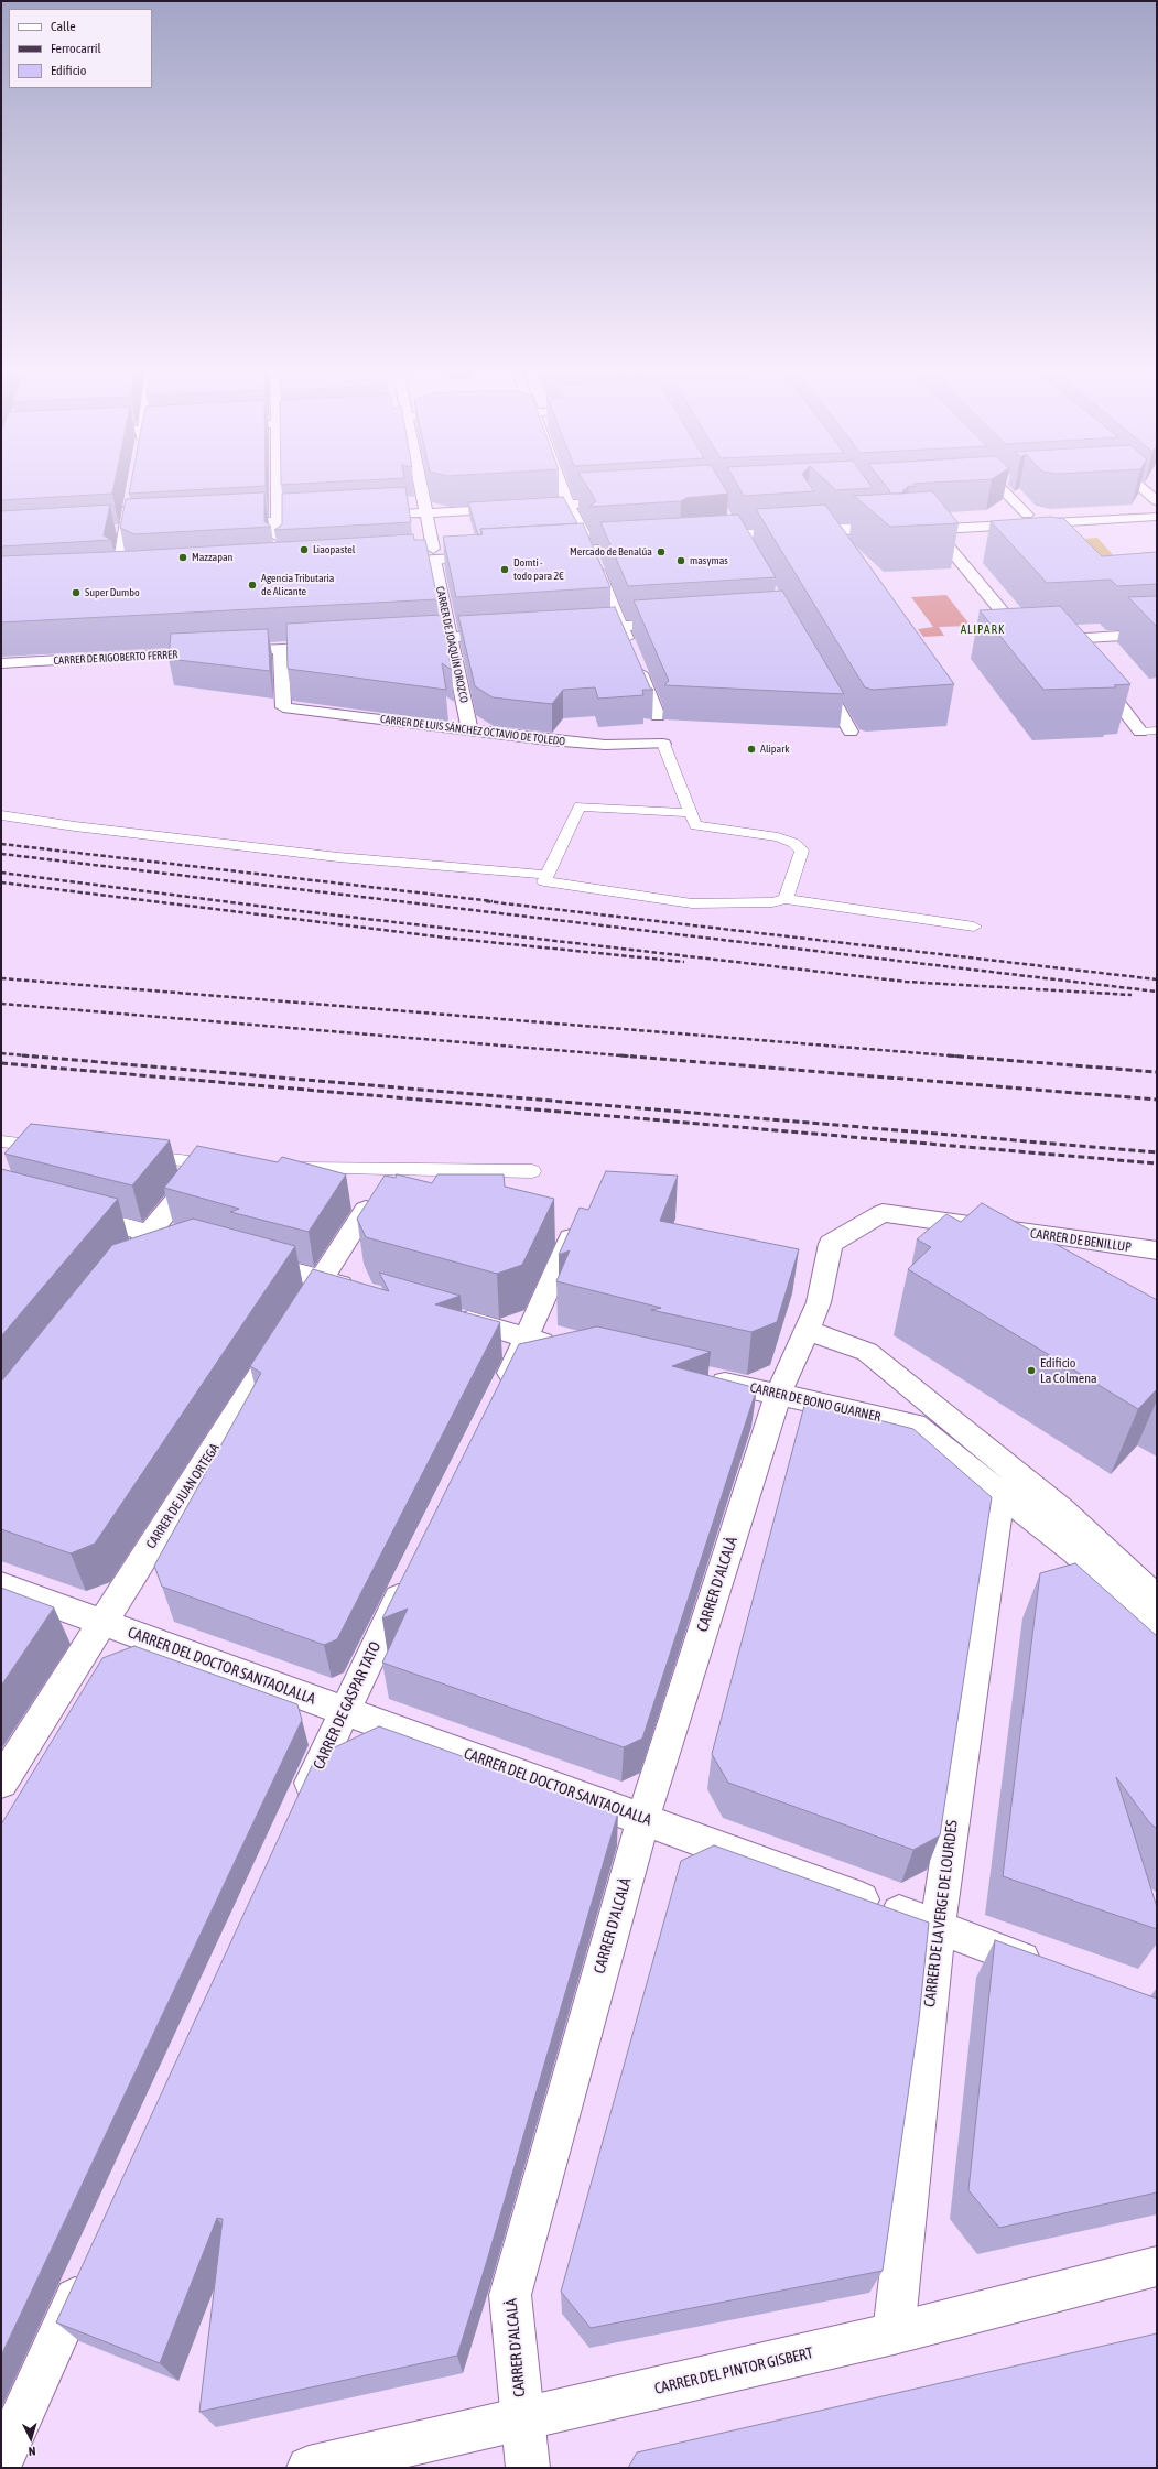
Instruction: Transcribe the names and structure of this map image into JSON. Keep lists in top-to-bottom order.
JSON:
{
  "streets": {
    "street": [
      "CARRER DE JOAQUÍN OROZCO",
      "CARRER DE RIGOBERTO FERRER",
      "CARRER DE LUIS SÁNCHEZ OCTAVIO DE TOLEDO",
      "CARRER DE BENILLUP",
      "CARRER DE BONO GUARNER",
      "CARRER DE JUAN ORTEGA",
      "CARRER D'ALCALÀ",
      "CARRER DEL DOCTOR SANTAOLALLA",
      "CARRER DE GASPAR TATO",
      "CARRER DE LA VERGE DE LOURDES",
      "CARRER DEL PINTOR GISBERT"
    ]
  },
  "crossings": [
    ["CARRER DE JOAQUÍN OROZCO", "CARRER DE LUIS SÁNCHEZ OCTAVIO DE TOLEDO"],
    ["CARRER DE RIGOBERTO FERRER", "CARRER DE LUIS SÁNCHEZ OCTAVIO DE TOLEDO"],
    ["CARRER DE BENILLUP", "CARRER DE BONO GUARNER"],
    ["CARRER DE BENILLUP", "CARRER D'ALCALÀ"],
    ["CARRER DE BONO GUARNER", "CARRER D'ALCALÀ"],
    ["CARRER DE BONO GUARNER", "CARRER DE LA VERGE DE LOURDES"],
    ["CARRER DE JUAN ORTEGA", "CARRER DEL DOCTOR SANTAOLALLA"],
    ["CARRER D'ALCALÀ", "CARRER DEL DOCTOR SANTAOLALLA"],
    ["CARRER D'ALCALÀ", "CARRER DEL PINTOR GISBERT"],
    ["CARRER DEL DOCTOR SANTAOLALLA", "CARRER DE GASPAR TATO"],
    ["CARRER DEL DOCTOR SANTAOLALLA", "CARRER DE LA VERGE DE LOURDES"],
    ["CARRER DE LA VERGE DE LOURDES", "CARRER DEL PINTOR GISBERT"]
  ],
  "districts": ["ALIPARK"],
  "places": [
    "Liaopastel",
    "Mercado de Benalúa",
    "Mazzapan",
    "masymas",
    "Domti - todo para 2€",
    "Agencia Tributaria de Alicante",
    "Super Dumbo",
    "Alipark",
    "Edificio La Colmena"
  ],
  "legend": ["Calle", "Ferrocarril", "Edificio"],
  "north": "bottom"
}
